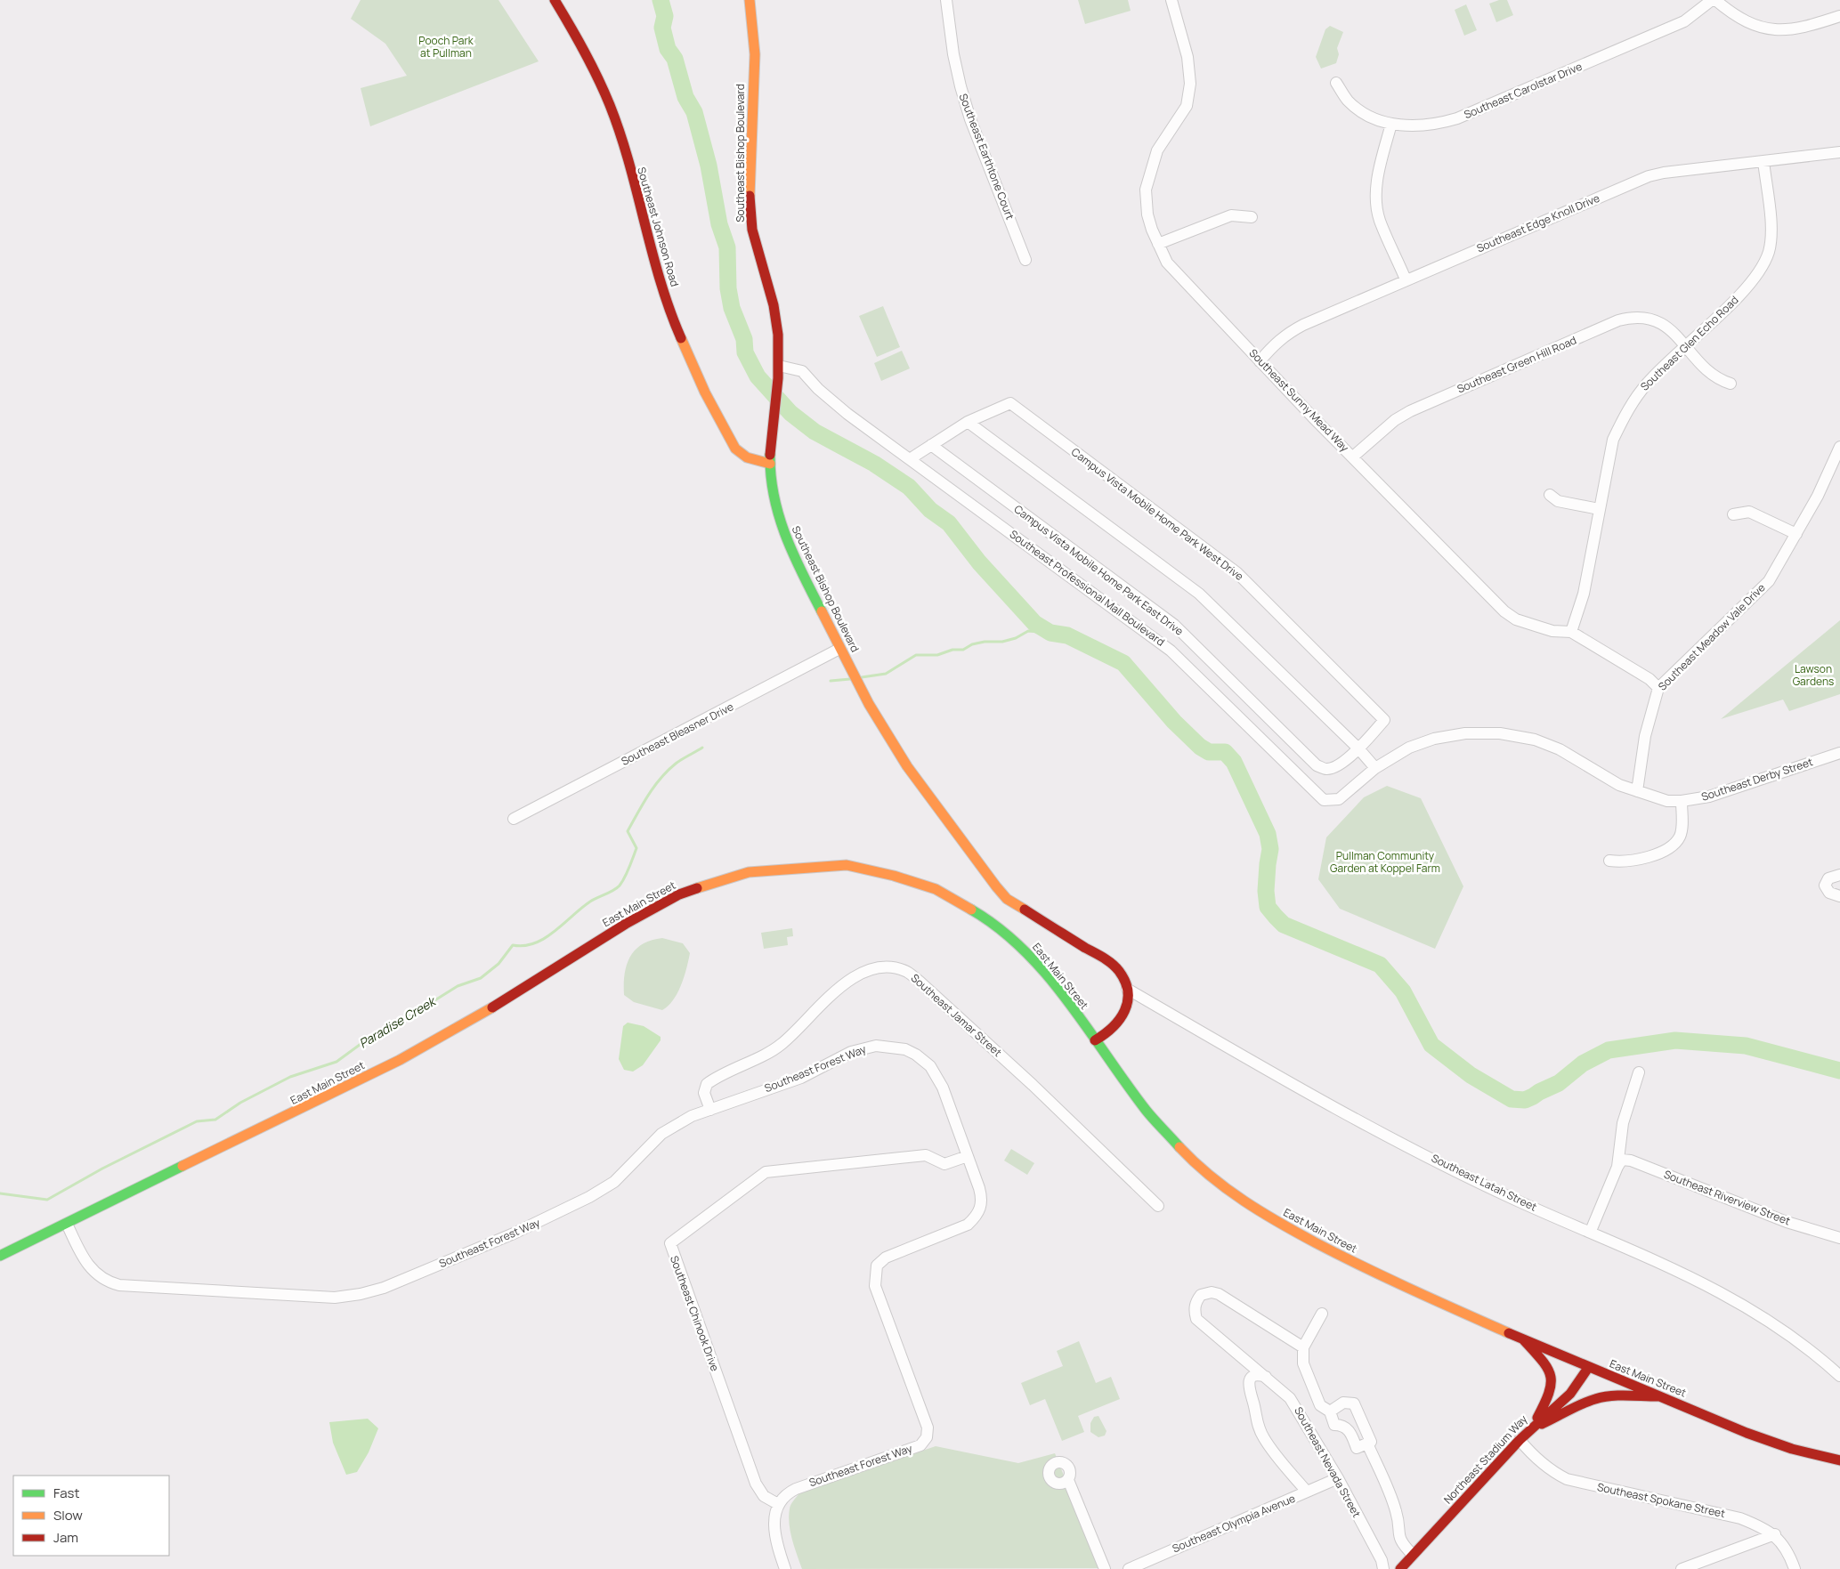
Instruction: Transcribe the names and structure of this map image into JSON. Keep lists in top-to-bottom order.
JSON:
{
  "streets": {
    "main road": [
      "Southeast Bishop Boulevard",
      "Southeast Johnson Road",
      "East Main Street",
      "Northeast Stadium Way"
    ],
    "street": [
      "Southeast Carolstar Drive",
      "Southeast Earthtone Court",
      "Southeast Edge Knoll Drive",
      "Southeast Glen Echo Road",
      "Southeast Green Hill Road",
      "Southeast Sunny Mead Way",
      "Campus Vista Mobile Home Park West Drive",
      "Campus Vista Mobile Home Park East Drive",
      "Southeast Professional Mall Boulevard",
      "Southeast Meadow Vale Drive",
      "Southeast Bleasner Drive",
      "Southeast Derby Street",
      "Southeast Jamar Street",
      "Southeast Forest Way",
      "Southeast Latah Street",
      "Southeast Riverview Street",
      "Southeast Chinook Drive",
      "Southeast Nevada Street",
      "Southeast Spokane Street",
      "Southeast Olympia Avenue"
    ]
  },
  "crossings": [
    ["Southeast Bishop Boulevard", "Southeast Johnson Road"],
    ["Southeast Bishop Boulevard", "Southeast Professional Mall Boulevard"],
    ["Southeast Bishop Boulevard", "Southeast Bleasner Drive"],
    ["Southeast Bishop Boulevard", "Southeast Latah Street"],
    ["Southeast Edge Knoll Drive", "Southeast Glen Echo Road"],
    ["Southeast Edge Knoll Drive", "Southeast Sunny Mead Way"],
    ["Southeast Glen Echo Road", "Southeast Green Hill Road"],
    ["Southeast Glen Echo Road", "Southeast Sunny Mead Way"],
    ["Southeast Green Hill Road", "Southeast Sunny Mead Way"],
    ["Southeast Sunny Mead Way", "Southeast Meadow Vale Drive"],
    ["Campus Vista Mobile Home Park West Drive", "Campus Vista Mobile Home Park East Drive"],
    ["Southeast Professional Mall Boulevard", "Southeast Derby Street"],
    ["Southeast Meadow Vale Drive", "Southeast Derby Street"],
    ["East Main Street", "Southeast Forest Way"],
    ["East Main Street", "Northeast Stadium Way"],
    ["Southeast Jamar Street", "Southeast Forest Way"],
    ["Southeast Forest Way", "Southeast Chinook Drive"],
    ["Northeast Stadium Way", "Southeast Spokane Street"],
    ["Southeast Nevada Street", "Southeast Olympia Avenue"]
  ],
  "water": ["Paradise Creek"],
  "parks": ["Pooch Park at Pullman", "Lawson Gardens", "Pullman Community Garden at Koppel Farm"],
  "legend": ["Fast", "Slow", "Jam"]
}
